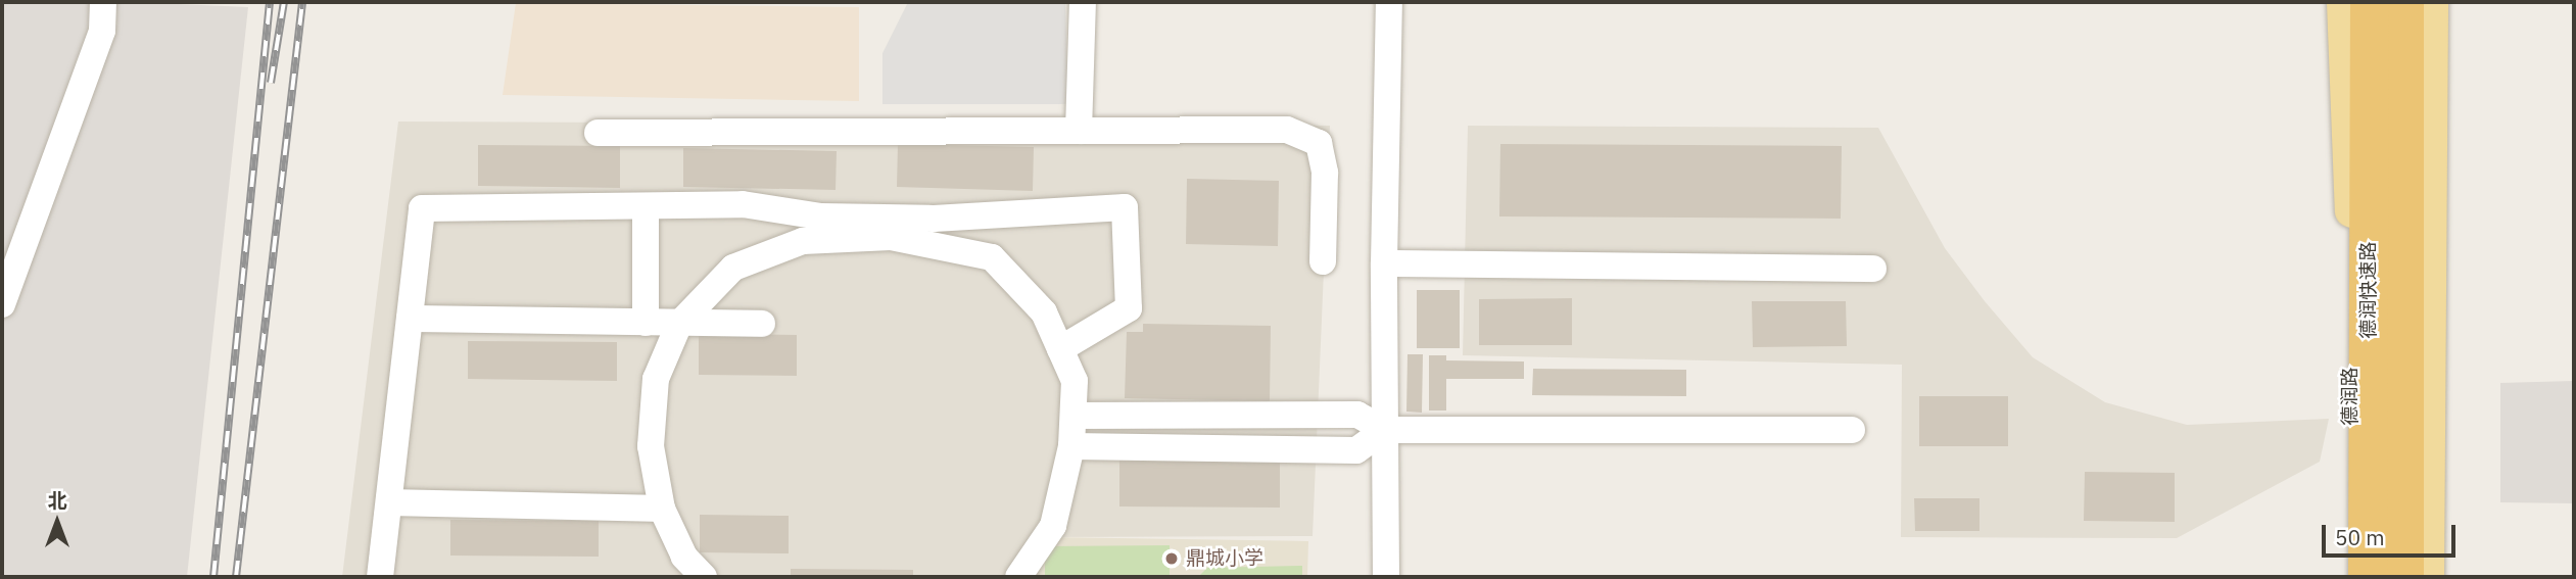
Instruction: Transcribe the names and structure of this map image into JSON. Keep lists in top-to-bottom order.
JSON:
{
  "streets": {
    "highway": ["德润快速路"],
    "main road": ["德润路"]
  },
  "places": ["鼎城小学"],
  "scale_bar": "50 m",
  "north": "top"
}
